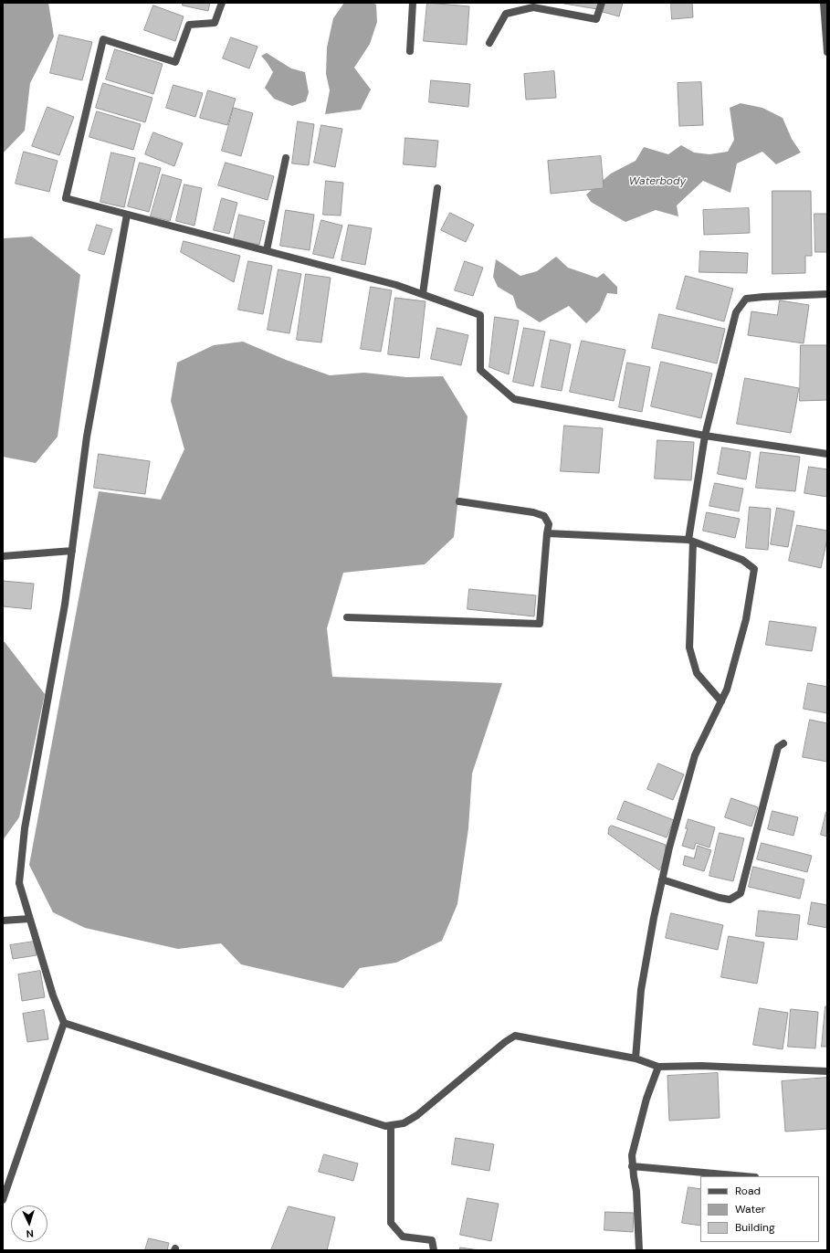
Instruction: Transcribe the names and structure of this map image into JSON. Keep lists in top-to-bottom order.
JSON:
{
  "water": ["Waterbody"],
  "legend": ["Road", "Water", "Building"],
  "north": "bottom"
}
